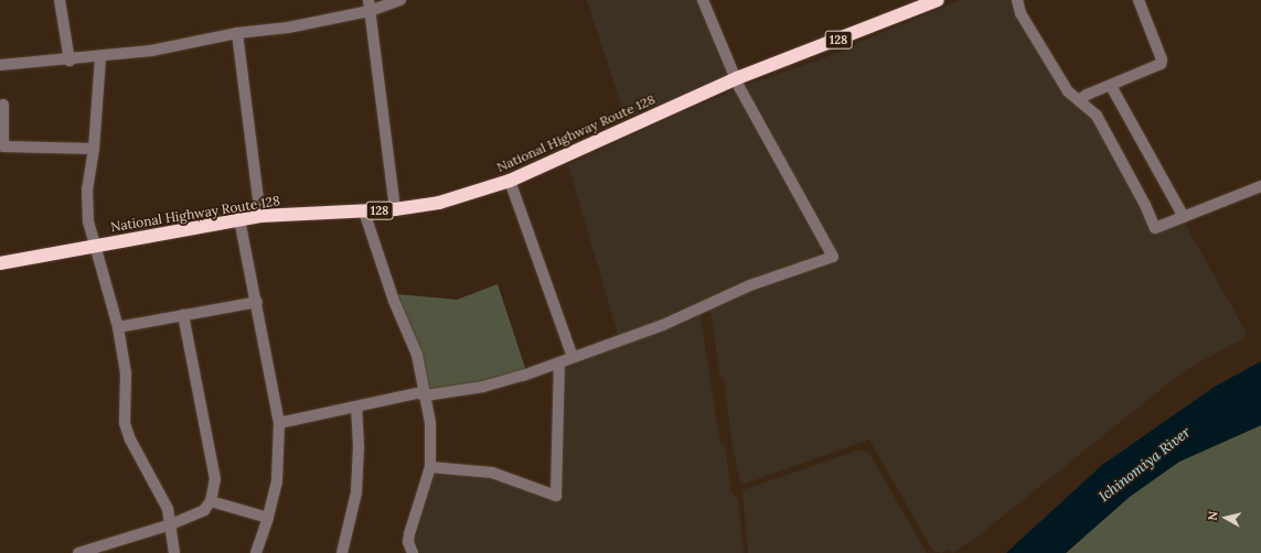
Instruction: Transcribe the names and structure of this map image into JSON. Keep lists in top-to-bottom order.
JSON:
{
  "streets": {
    "highway": ["128", "National Highway Route 128"]
  },
  "water": ["Ichinomiya River"],
  "north": "left"
}
